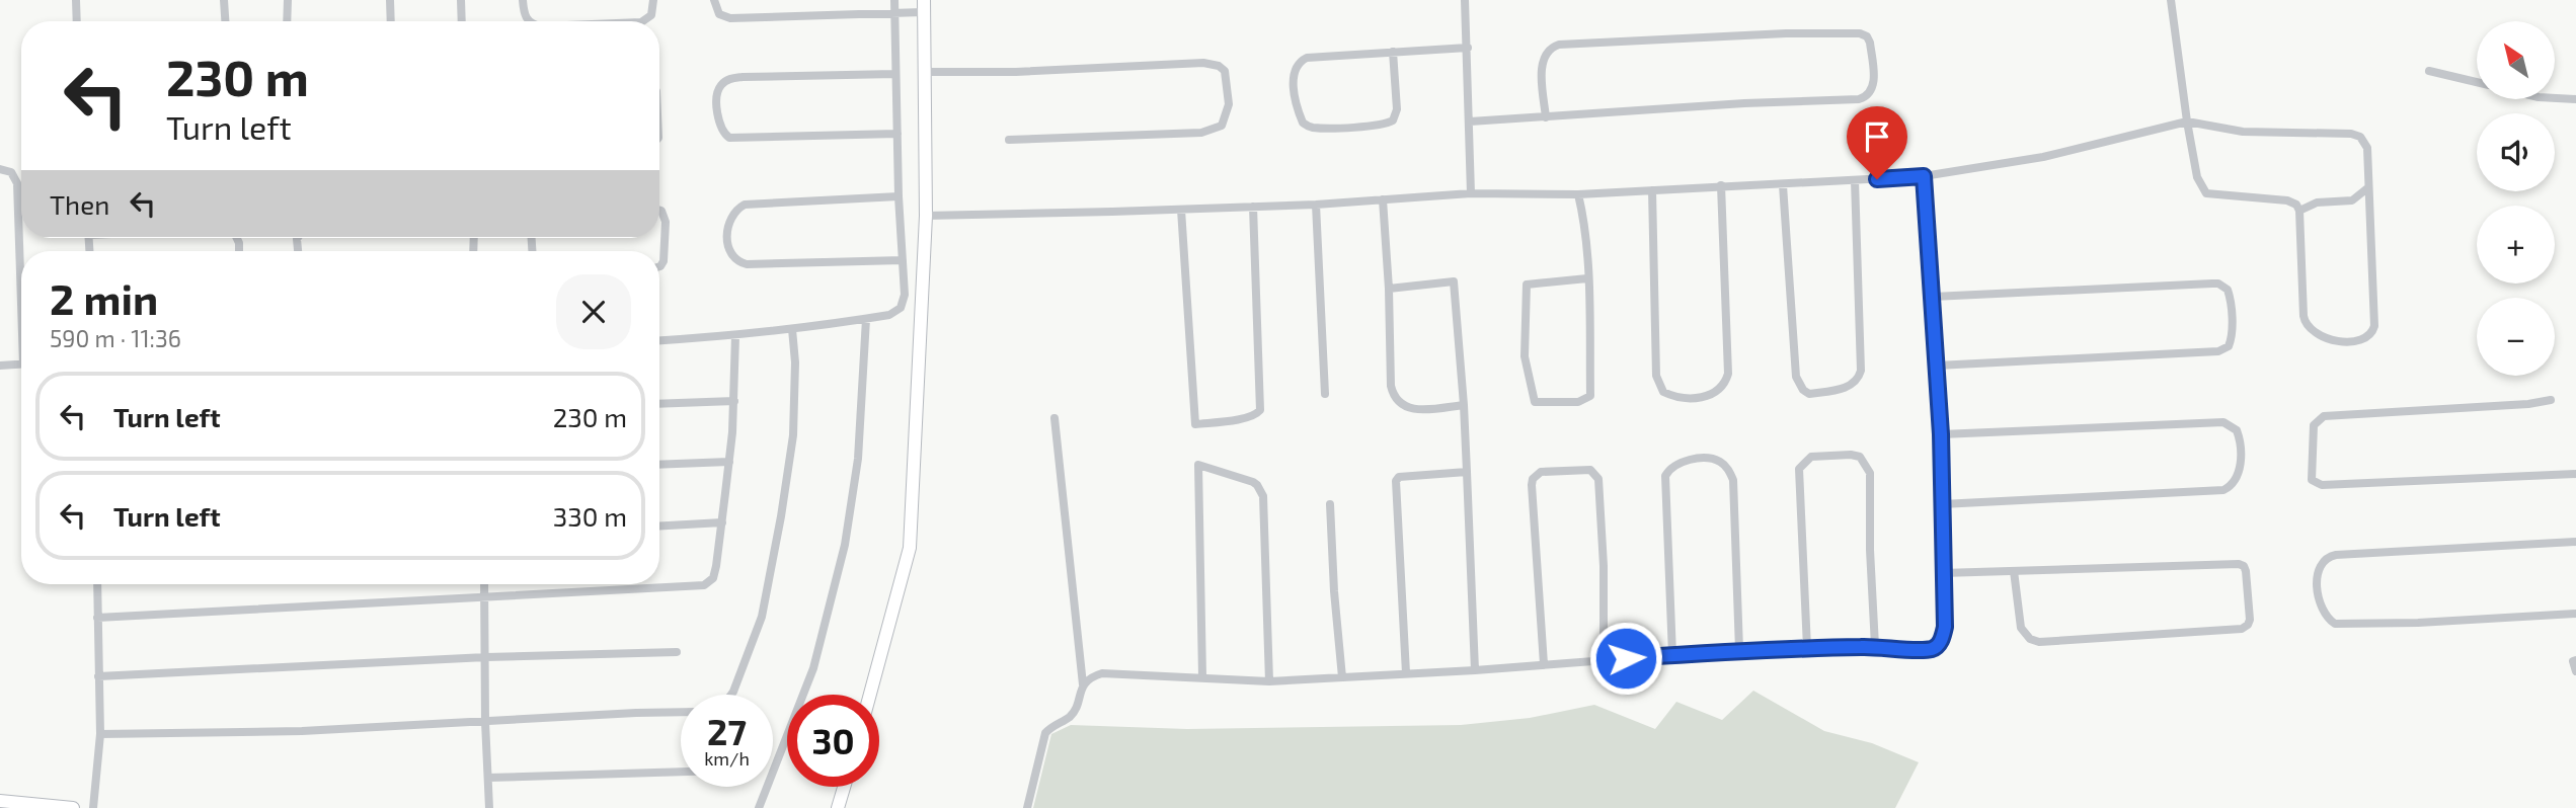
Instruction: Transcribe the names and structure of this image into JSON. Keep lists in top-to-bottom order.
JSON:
{
  "north": "top left",
  "page": {
    "map_buttons": ["+", "−"],
    "turn": ["230 m", "Turn left"],
    "then": "Then",
    "heading": ["2 min", "590 m · 11:36"],
    "list": [
      {
        "name": "Turn left",
        "value": "230 m"
      },
      {
        "name": "Turn left",
        "value": "330 m"
      }
    ],
    "speed": "27 km/h",
    "limit": "30"
  }
}
